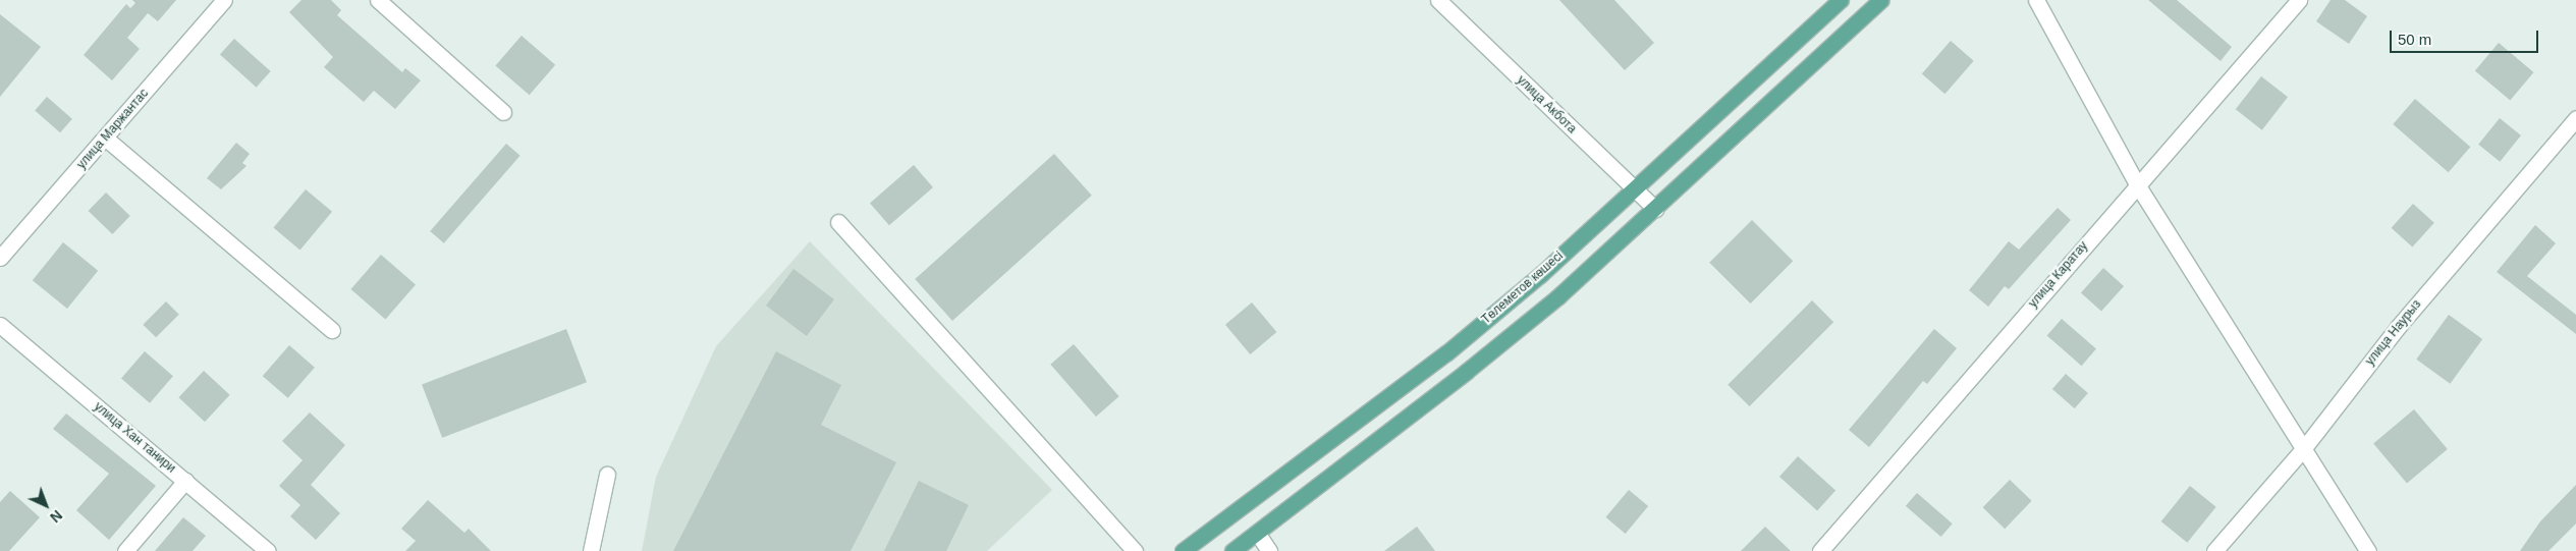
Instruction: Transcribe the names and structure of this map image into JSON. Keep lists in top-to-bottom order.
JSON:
{
  "streets": {
    "main road": ["Төлеметов көшесі"],
    "street": [
      "улица Акбота",
      "улица Маржантас",
      "улица Каратау",
      "улица Наурыз",
      "улица Хан танири"
    ]
  },
  "crossings": [
    ["улица Акбота", "Төлеметов көшесі"]
  ],
  "scale_bar": "50 m",
  "north": "bottom right"
}
